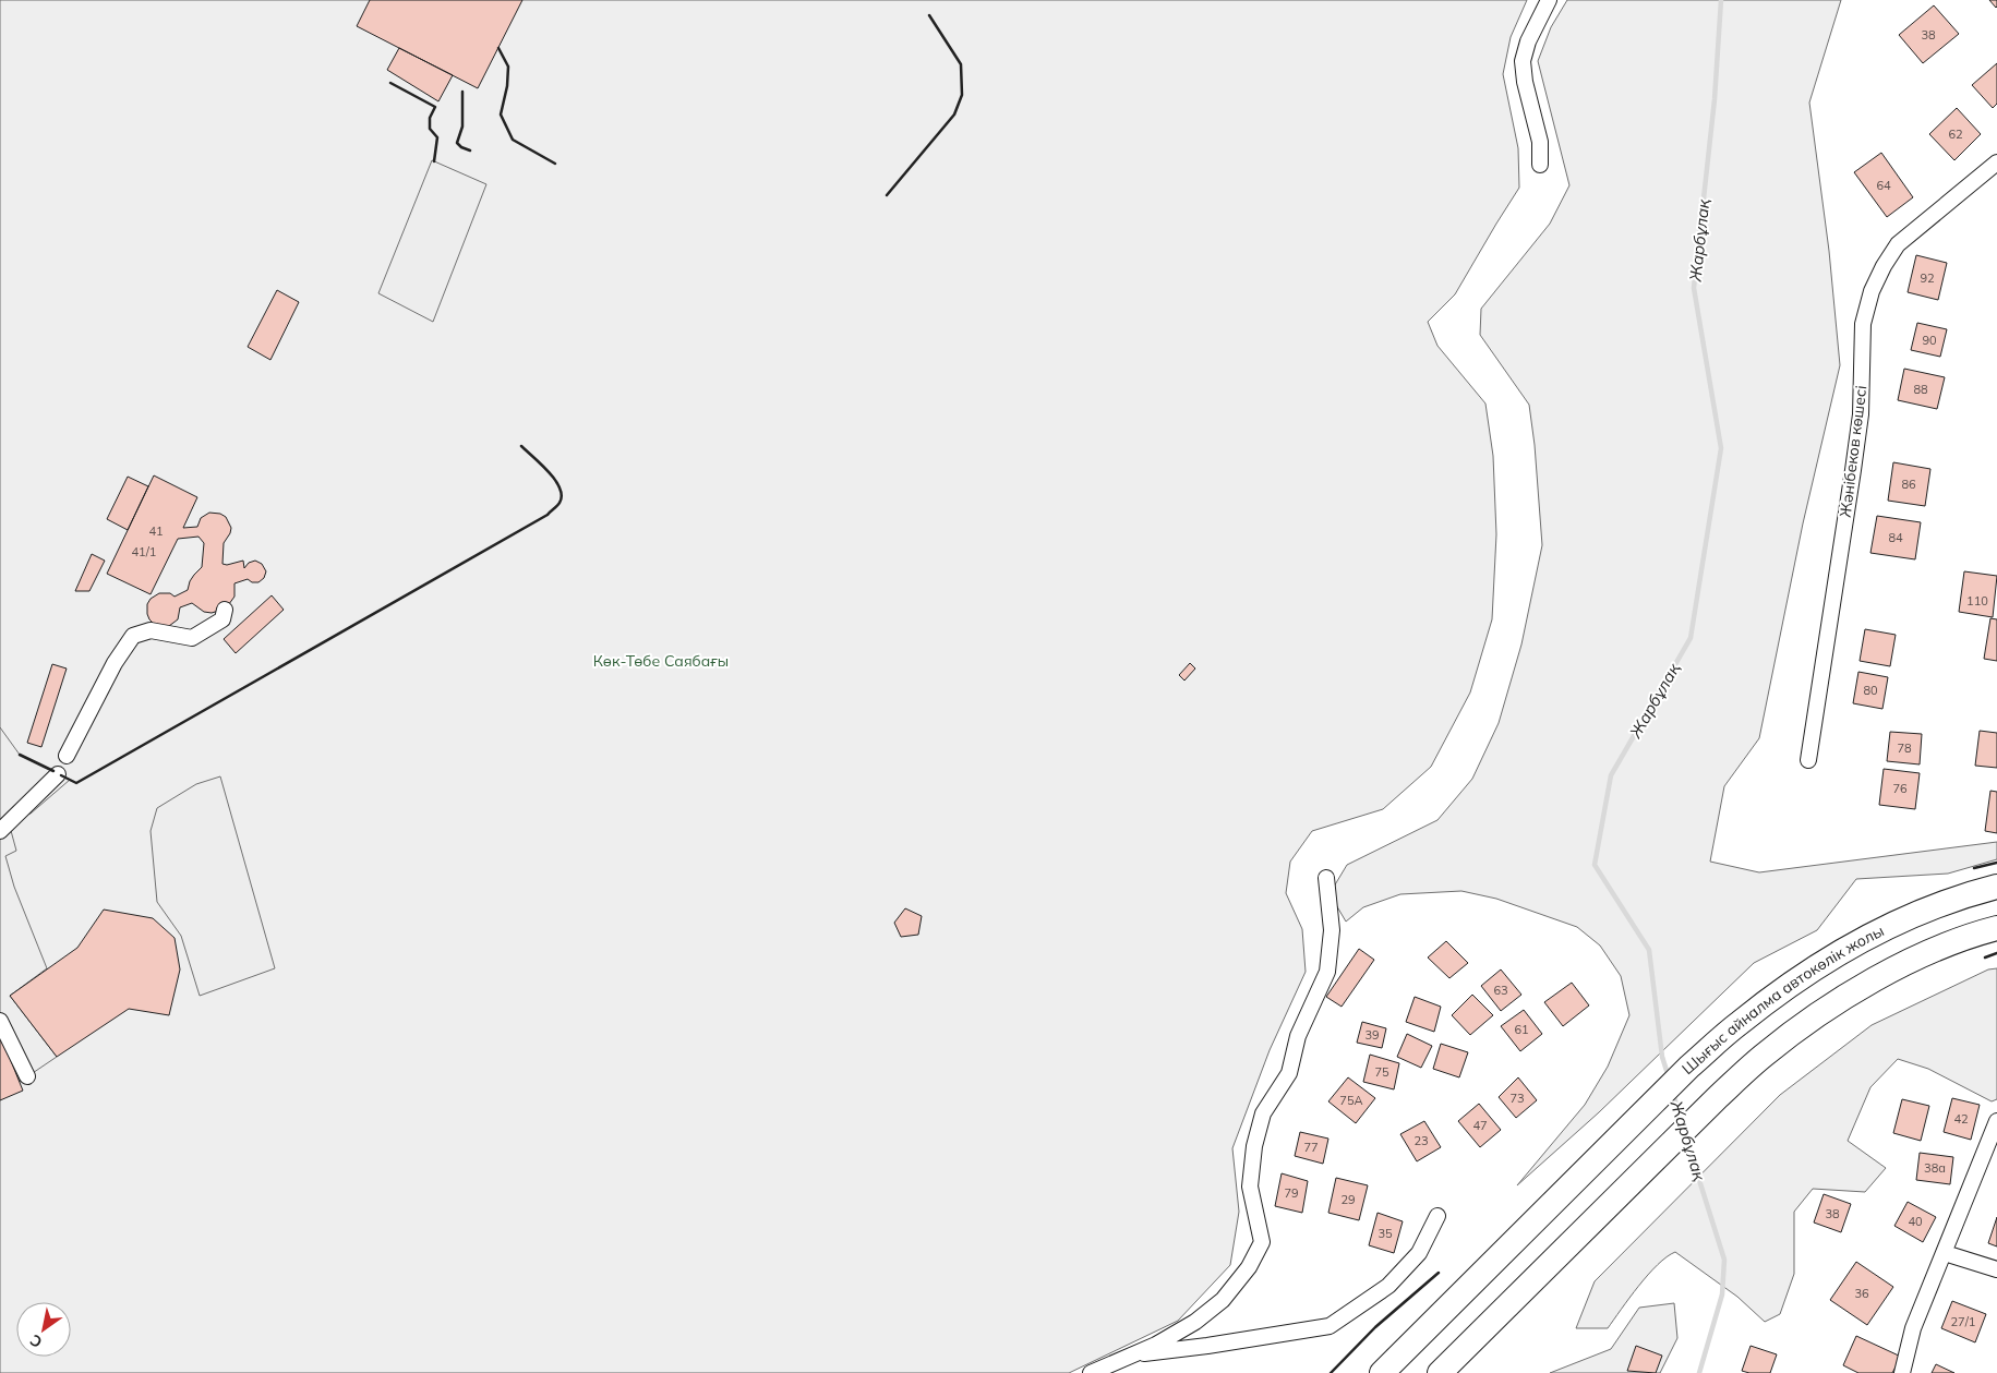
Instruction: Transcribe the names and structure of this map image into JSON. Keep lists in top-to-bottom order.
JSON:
{
  "streets": {
    "main road": ["Шығыс айналма автокөлік жолы"],
    "street": ["Жәнібеков көшесі"]
  },
  "water": ["Жарбұлақ"],
  "parks": ["Көк-Төбе Саябағы"],
  "house_numbers": [
    "38",
    "62",
    "64",
    "92",
    "90",
    "88",
    "86",
    "41",
    "84",
    "41/1",
    "110",
    "80",
    "78",
    "76",
    "63",
    "61",
    "39",
    "75",
    "73",
    "75А",
    "42",
    "47",
    "23",
    "77",
    "38а",
    "79",
    "29",
    "38",
    "40",
    "35",
    "36",
    "27/1"
  ],
  "north": "bottom left"
}
